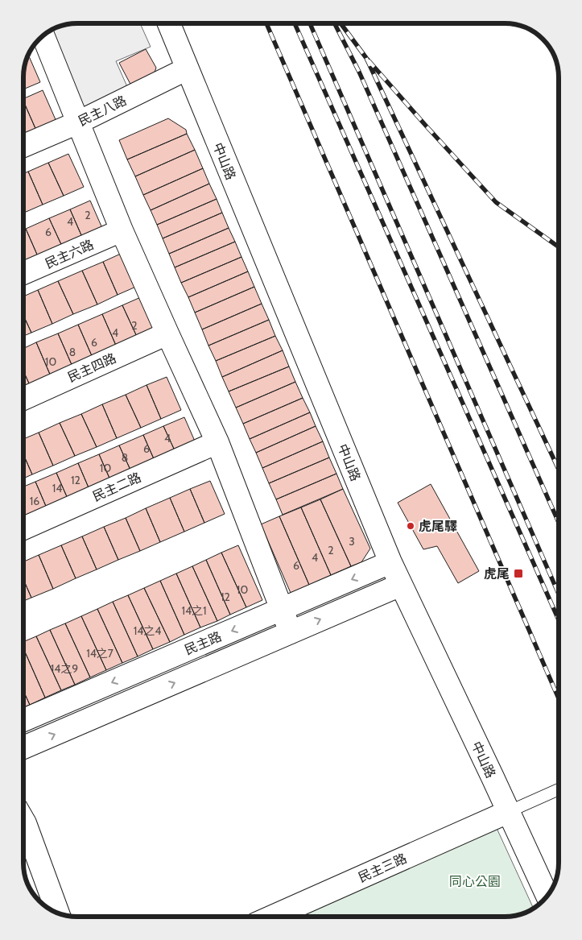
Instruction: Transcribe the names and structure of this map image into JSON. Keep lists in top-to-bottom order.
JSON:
{
  "streets": {
    "street": [
      "民主八路",
      "中山路",
      "民主六路",
      "民主四路",
      "民主二路",
      "民主路",
      "民主三路"
    ]
  },
  "crossings": [
    ["民主八路", "中山路"],
    ["中山路", "民主路"],
    ["中山路", "民主三路"]
  ],
  "parks": ["同心公園"],
  "places": {
    "other": ["虎尾驛"],
    "transit": ["虎尾"]
  },
  "house_numbers": [
    "2",
    "4",
    "6",
    "2",
    "4",
    "6",
    "8",
    "10",
    "4",
    "6",
    "8",
    "10",
    "12",
    "14",
    "16",
    "3",
    "2",
    "4",
    "6",
    "10",
    "12",
    "14之1",
    "14之4",
    "14之7",
    "14之9"
  ]
}
